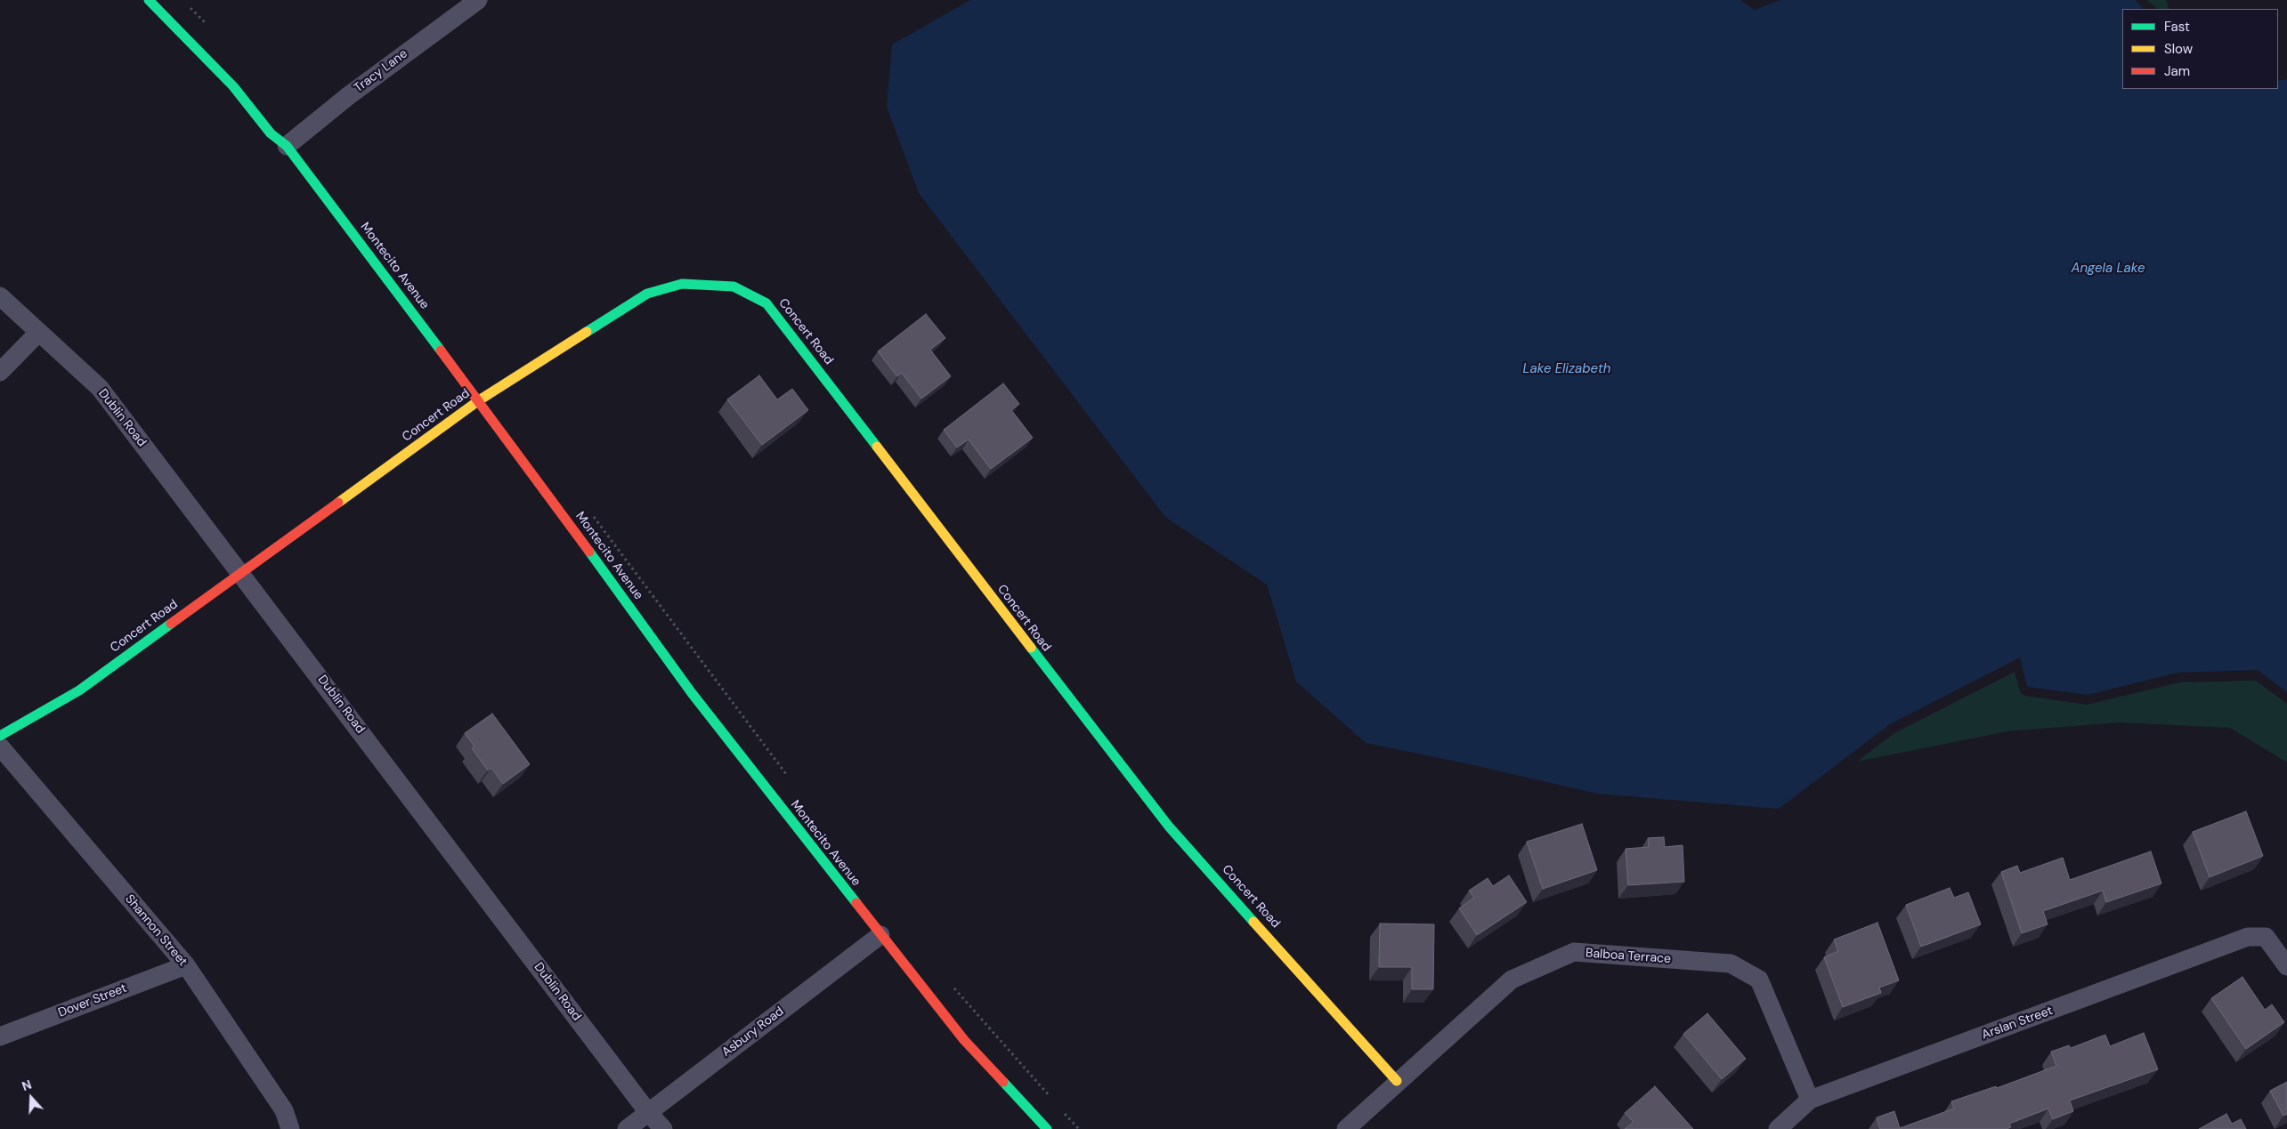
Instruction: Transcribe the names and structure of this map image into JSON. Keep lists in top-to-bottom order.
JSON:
{
  "streets": {
    "street": [
      "Tracy Lane",
      "Montecito Avenue",
      "Concert Road",
      "Dublin Road",
      "Shannon Street",
      "Balboa Terrace",
      "Dover Street",
      "Arslan Street",
      "Asbury Road"
    ]
  },
  "crossings": [
    ["Tracy Lane", "Montecito Avenue"],
    ["Montecito Avenue", "Concert Road"],
    ["Montecito Avenue", "Asbury Road"],
    ["Concert Road", "Dublin Road"],
    ["Concert Road", "Balboa Terrace"],
    ["Dublin Road", "Asbury Road"],
    ["Shannon Street", "Dover Street"],
    ["Balboa Terrace", "Arslan Street"]
  ],
  "water": ["Angela Lake", "Lake Elizabeth"],
  "legend": ["Fast", "Slow", "Jam"],
  "north": "top"
}
